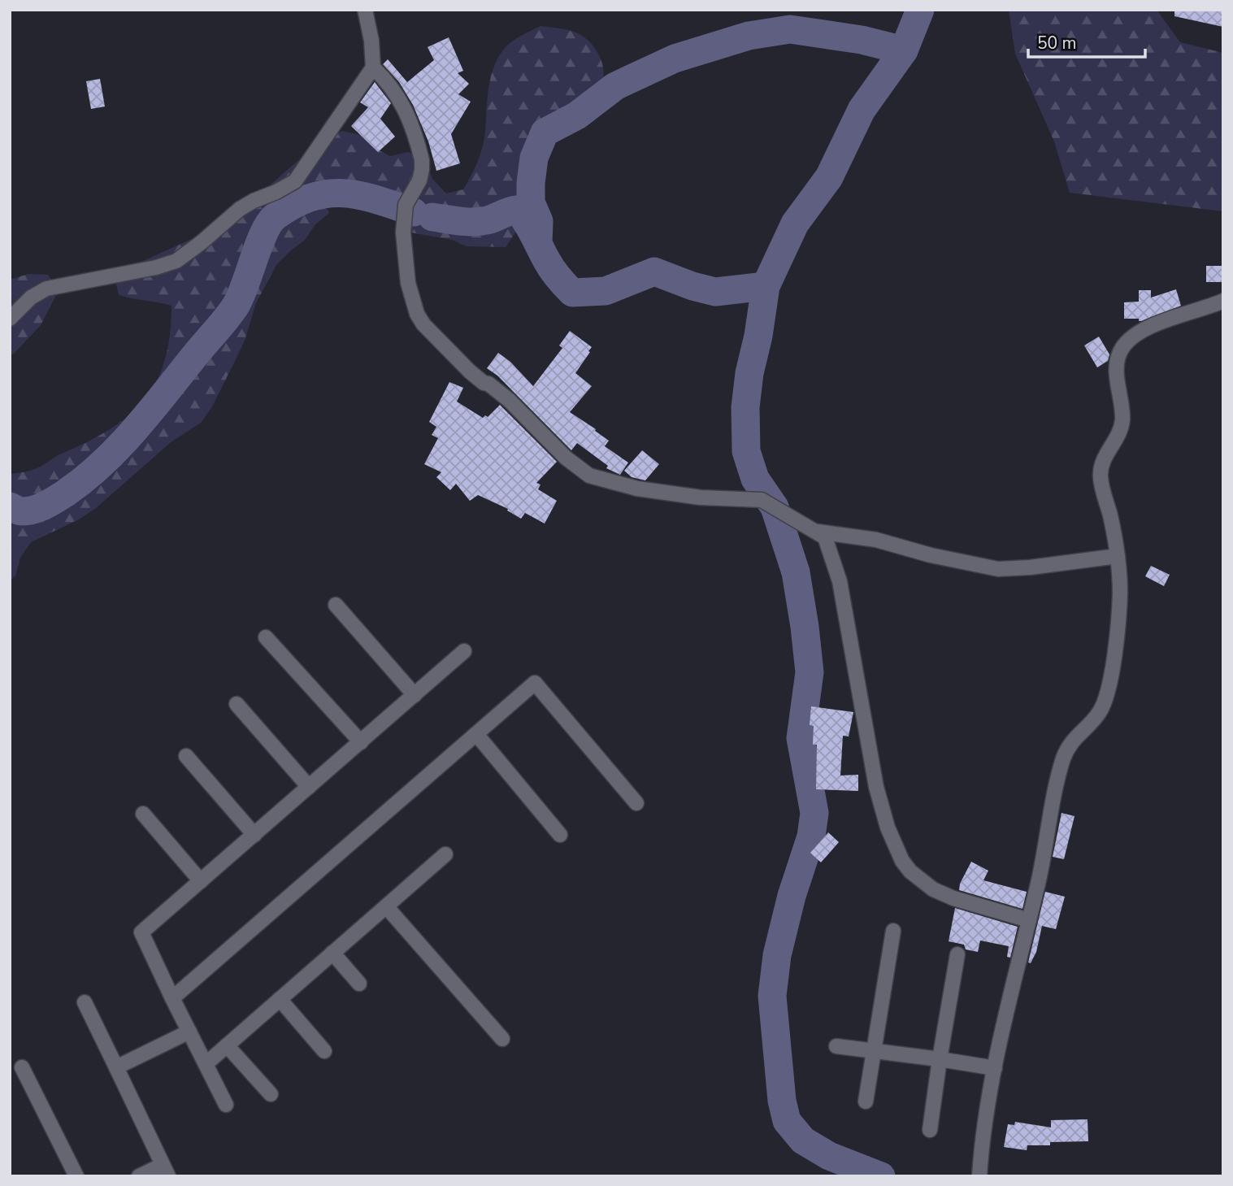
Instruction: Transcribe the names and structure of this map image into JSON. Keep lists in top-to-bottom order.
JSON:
{
  "scale_bar": "50 m"
}
